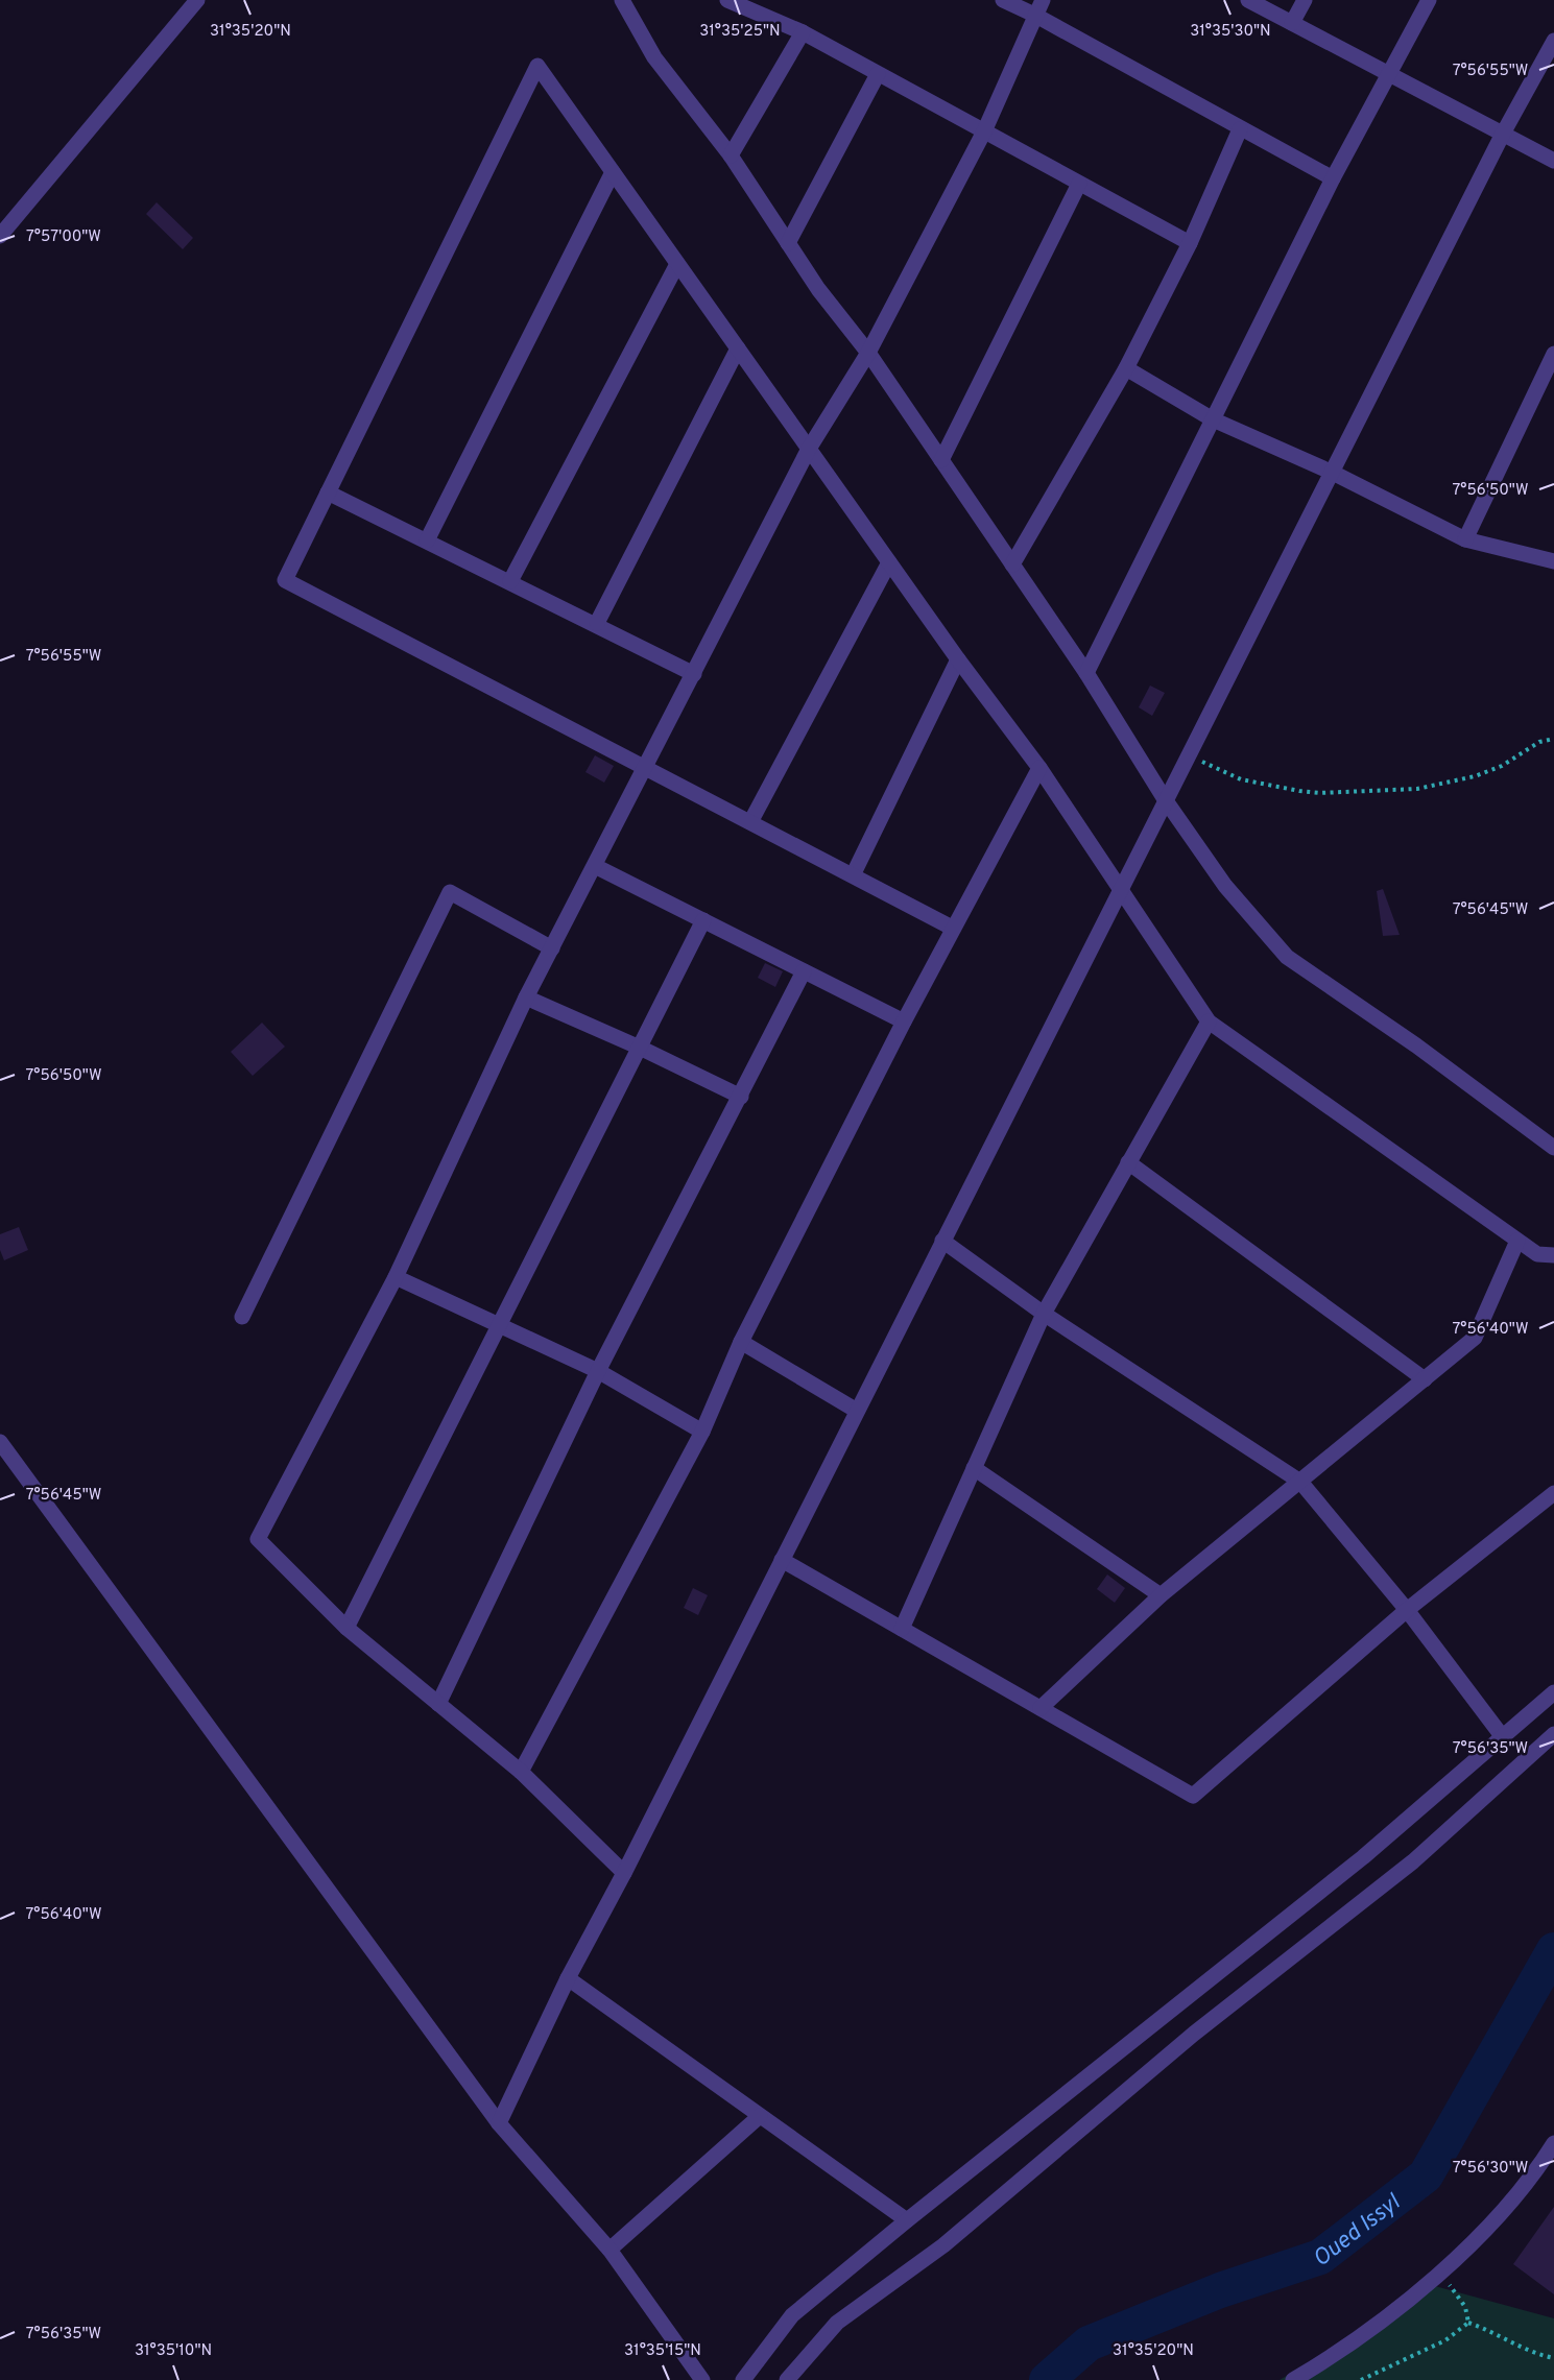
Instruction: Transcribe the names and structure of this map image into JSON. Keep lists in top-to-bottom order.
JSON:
{
  "water": ["Oued Issyl"],
  "coordinates": [
    "31°35'20\"N",
    "31°35'25\"N",
    "31°35'30\"N",
    "7°56'55\"W",
    "7°57'00\"W",
    "7°56'50\"W",
    "7°56'45\"W",
    "7°56'40\"W",
    "7°56'35\"W",
    "7°56'30\"W",
    "31°35'10\"N",
    "31°35'15\"N"
  ]
}
